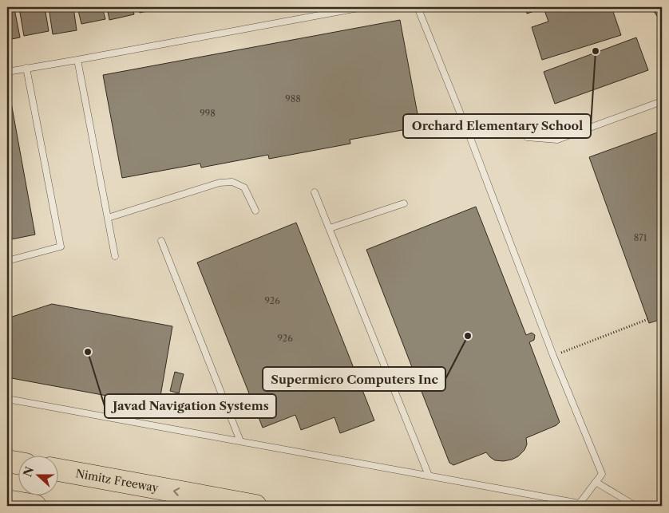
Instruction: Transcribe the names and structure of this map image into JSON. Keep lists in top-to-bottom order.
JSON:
{
  "streets": {
    "highway": ["Nimitz Freeway"]
  },
  "one_way": ["Nimitz Freeway"],
  "places": ["Orchard Elementary School", "Supermicro Computers Inc", "Javad Navigation Systems"],
  "house_numbers": [
    "988",
    "998",
    "871",
    "926",
    "926"
  ],
  "north": "left"
}
